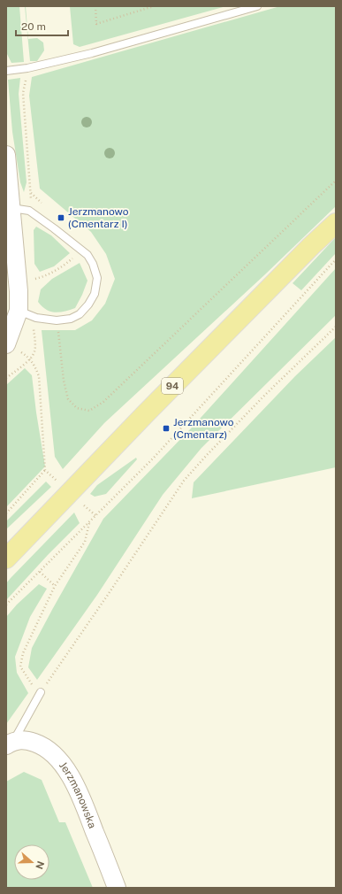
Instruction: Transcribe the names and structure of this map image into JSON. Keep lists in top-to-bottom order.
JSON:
{
  "streets": {
    "main road": ["94"],
    "street": ["Jerzmanowska"]
  },
  "places": {
    "transit": ["Jerzmanowo (Cmentarz I)", "Jerzmanowo (Cmentarz)"]
  },
  "scale_bar": "20 m",
  "north": "right"
}
